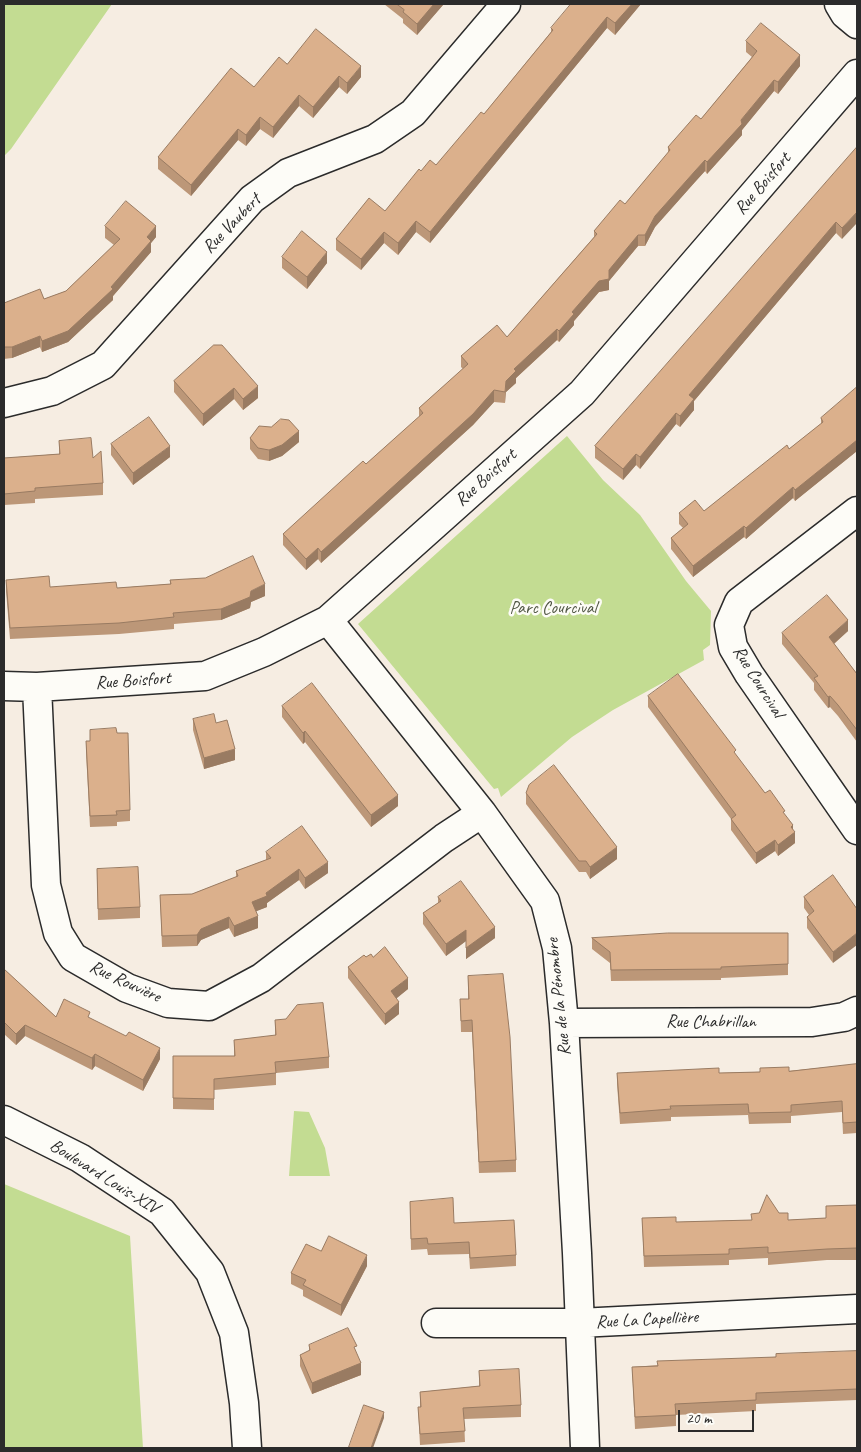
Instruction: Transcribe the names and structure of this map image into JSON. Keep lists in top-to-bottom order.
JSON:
{
  "streets": {
    "street": [
      "Rue Boisfort",
      "Rue Vaubert",
      "Rue Courcival",
      "Rue Rouvière",
      "Rue de la Pénombre",
      "Rue Chabrillan",
      "Boulevard Louis-XIV",
      "Rue La Capellière"
    ]
  },
  "crossings": [
    ["Rue Boisfort", "Rue Rouvière"],
    ["Rue Boisfort", "Rue de la Pénombre"],
    ["Rue Rouvière", "Rue de la Pénombre"],
    ["Rue de la Pénombre", "Rue Chabrillan"],
    ["Rue de la Pénombre", "Rue La Capellière"]
  ],
  "parks": ["Parc Courcival"],
  "scale_bar": "20 m"
}
